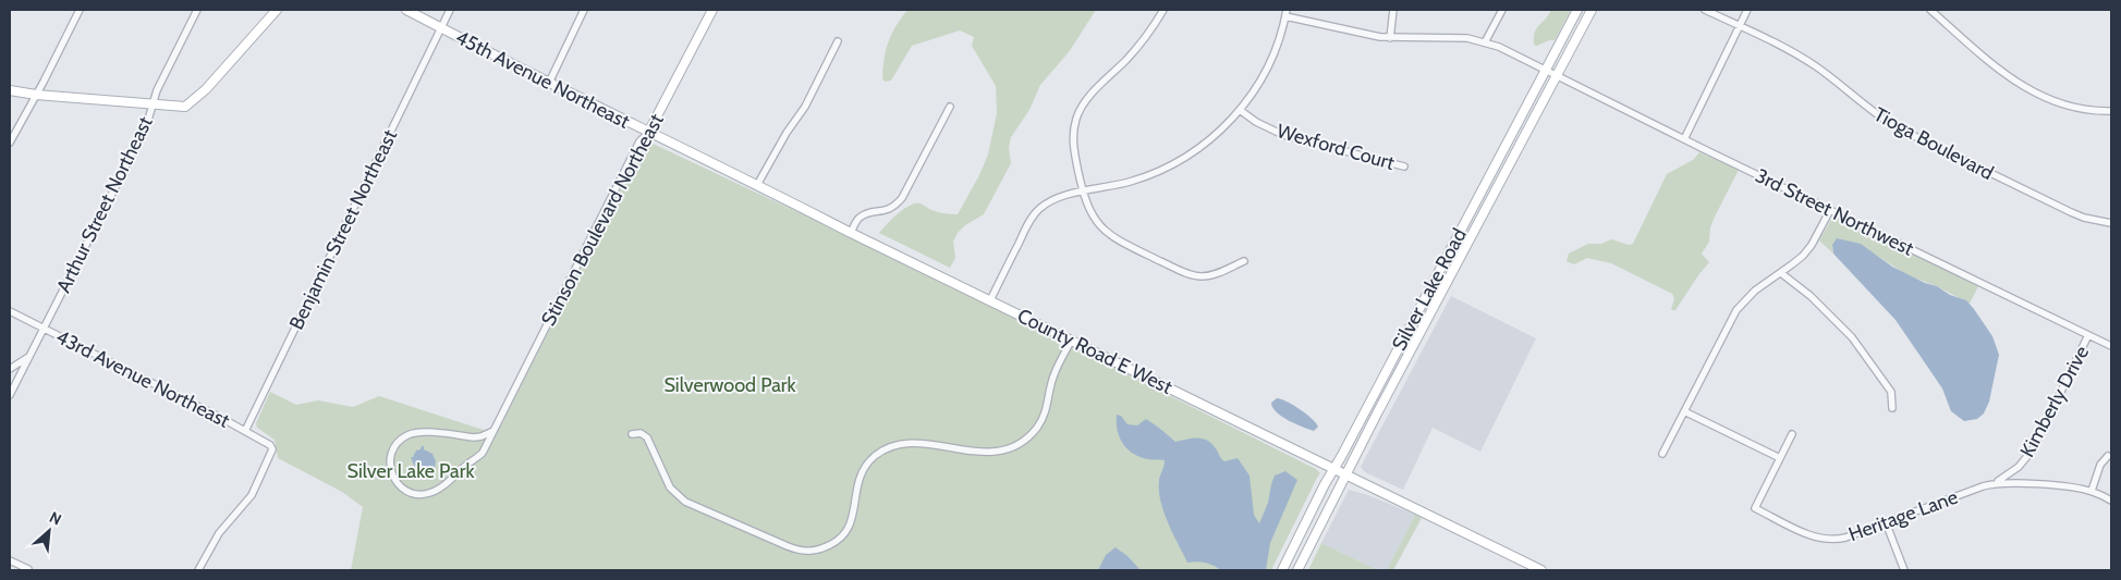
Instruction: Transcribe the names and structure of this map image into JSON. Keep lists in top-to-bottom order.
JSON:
{
  "streets": {
    "street": [
      "45th Avenue Northeast",
      "Tioga Boulevard",
      "Wexford Court",
      "Arthur Street Northeast",
      "3rd Street Northwest",
      "Stinson Boulevard Northeast",
      "Benjamin Street Northeast",
      "Silver Lake Road",
      "County Road E West",
      "43rd Avenue Northeast",
      "Kimberly Drive",
      "Heritage Lane"
    ]
  },
  "crossings": [
    ["45th Avenue Northeast", "Stinson Boulevard Northeast"],
    ["45th Avenue Northeast", "Benjamin Street Northeast"],
    ["45th Avenue Northeast", "County Road E West"],
    ["Arthur Street Northeast", "43rd Avenue Northeast"],
    ["3rd Street Northwest", "Silver Lake Road"],
    ["3rd Street Northwest", "Kimberly Drive"],
    ["Stinson Boulevard Northeast", "County Road E West"],
    ["Benjamin Street Northeast", "43rd Avenue Northeast"],
    ["Silver Lake Road", "County Road E West"],
    ["Kimberly Drive", "Heritage Lane"]
  ],
  "parks": ["Silverwood Park", "Silver Lake Park"],
  "north": "top right"
}
